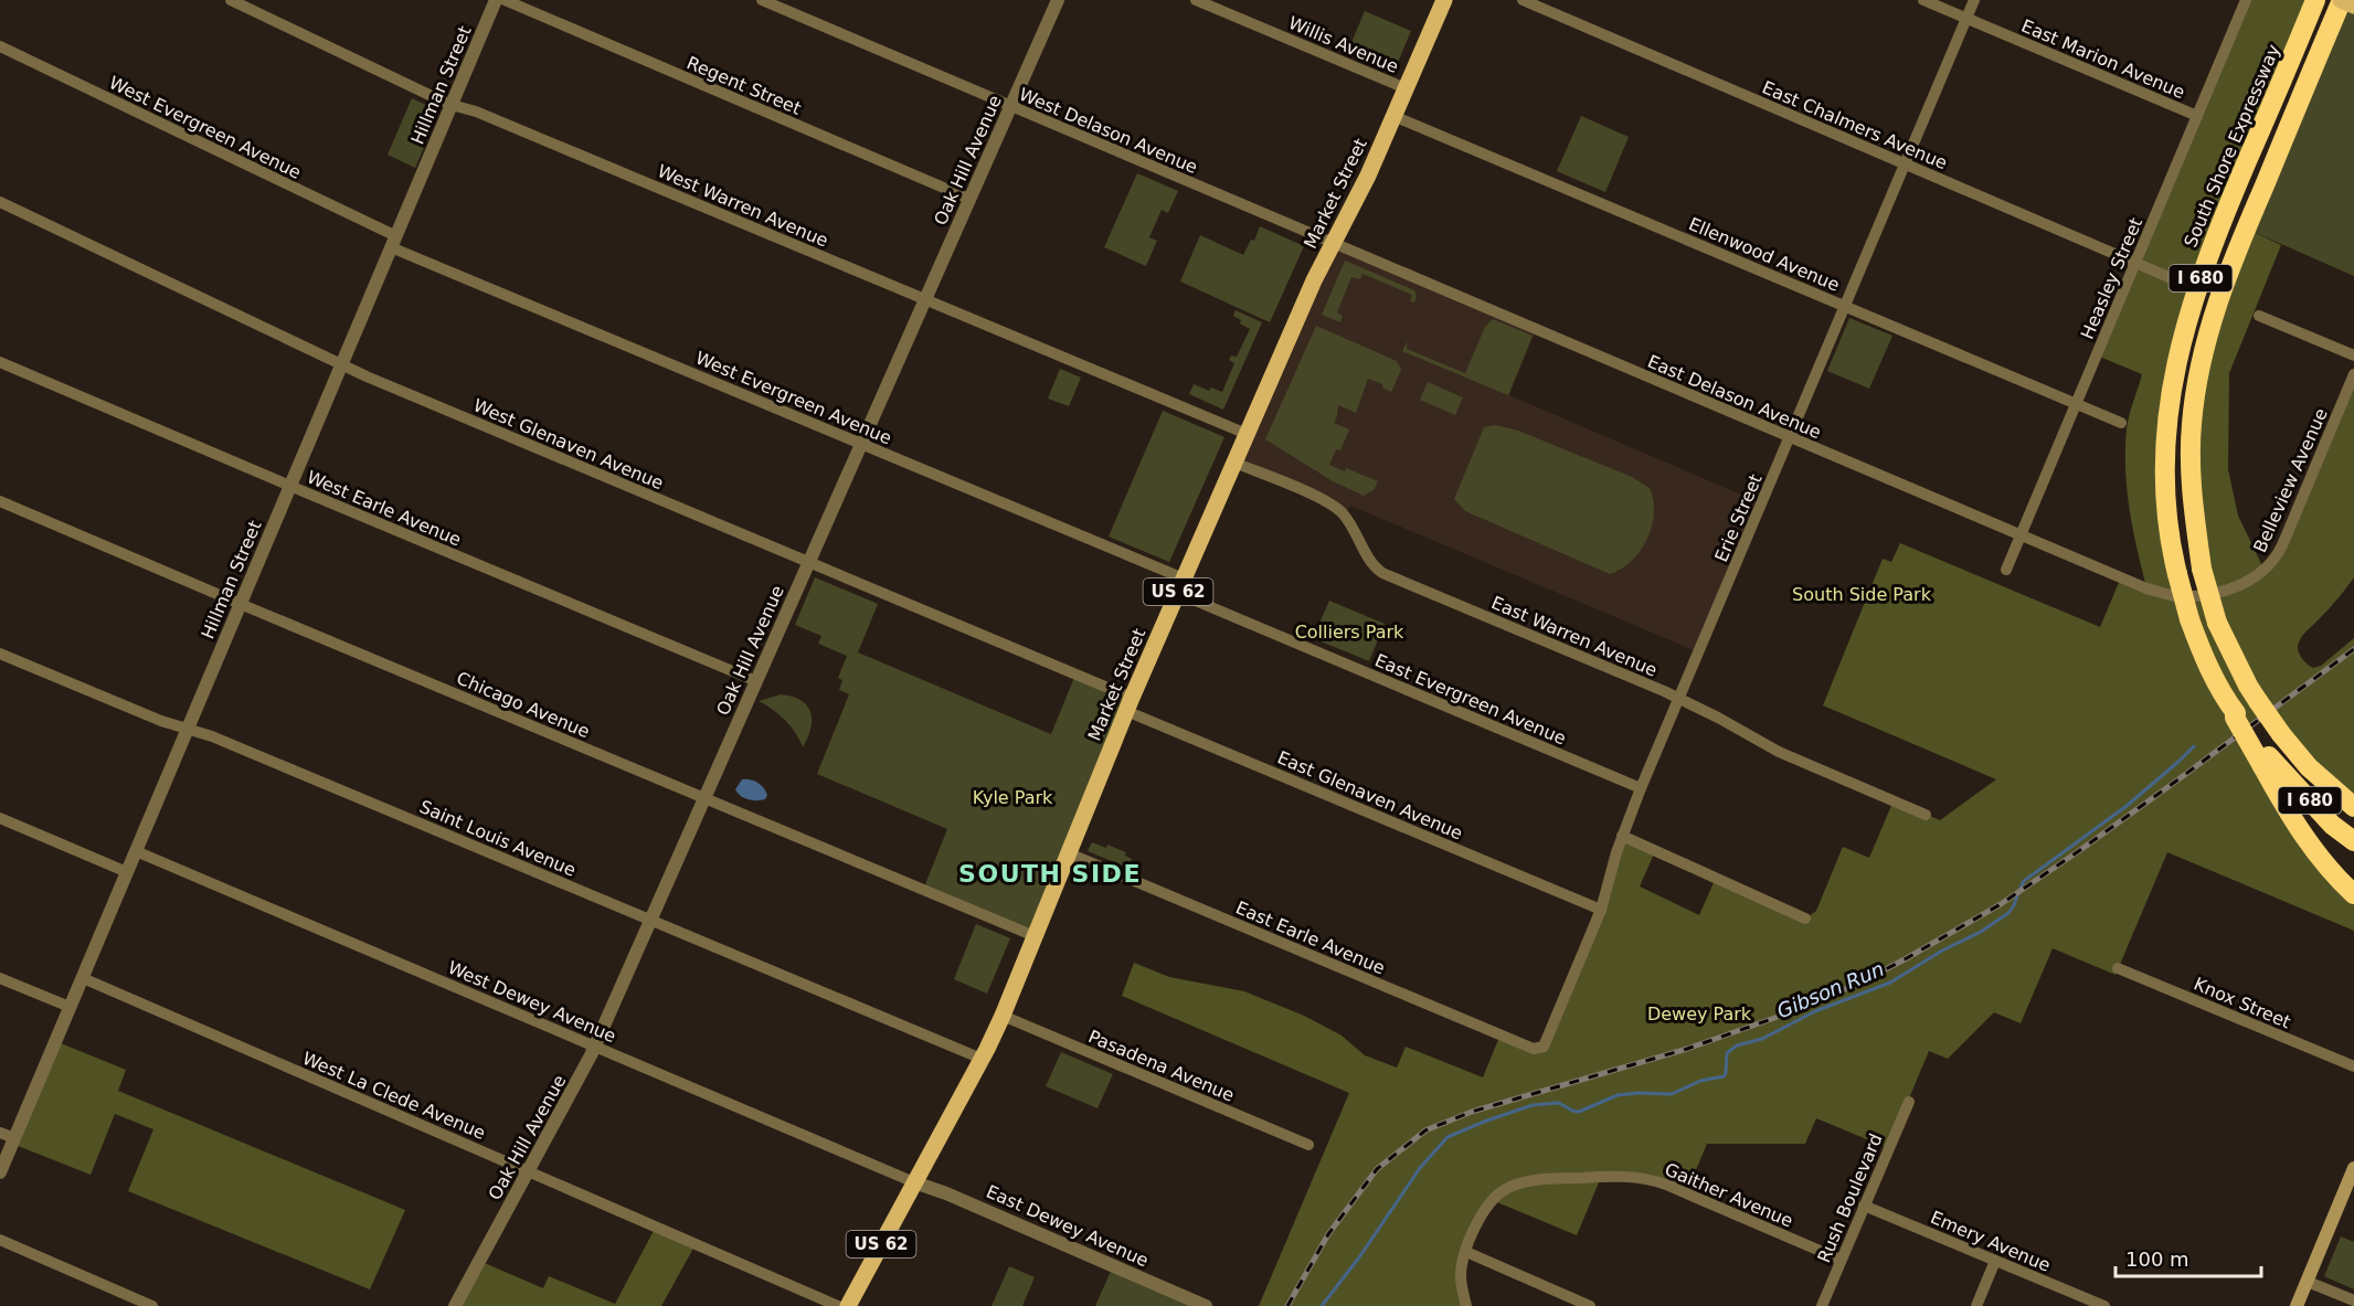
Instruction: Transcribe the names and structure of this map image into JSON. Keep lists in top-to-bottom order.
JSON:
{
  "streets": {
    "highway": ["South Shore Expressway", "I 680"],
    "main road": ["Market Street", "US 62"],
    "street": [
      "Willis Avenue",
      "East Marion Avenue",
      "Hillman Street",
      "Regent Street",
      "East Chalmers Avenue",
      "West Evergreen Avenue",
      "West Delason Avenue",
      "Oak Hill Avenue",
      "West Warren Avenue",
      "Ellenwood Avenue",
      "Heasley Street",
      "East Delason Avenue",
      "West Glenaven Avenue",
      "Belleview Avenue",
      "West Earle Avenue",
      "Erie Street",
      "East Warren Avenue",
      "East Evergreen Avenue",
      "Chicago Avenue",
      "East Glenaven Avenue",
      "Saint Louis Avenue",
      "East Earle Avenue",
      "West Dewey Avenue",
      "Knox Street",
      "Pasadena Avenue",
      "West La Clede Avenue",
      "Gaither Avenue",
      "Rush Boulevard",
      "East Dewey Avenue",
      "Emery Avenue"
    ]
  },
  "crossings": [
    ["Willis Avenue", "Market Street"],
    ["East Marion Avenue", "Heasley Street"],
    ["East Marion Avenue", "Erie Street"],
    ["Hillman Street", "West Evergreen Avenue"],
    ["Hillman Street", "West Warren Avenue"],
    ["Hillman Street", "West Glenaven Avenue"],
    ["Hillman Street", "West Earle Avenue"],
    ["Hillman Street", "Chicago Avenue"],
    ["Hillman Street", "Saint Louis Avenue"],
    ["Hillman Street", "West Dewey Avenue"],
    ["Hillman Street", "West La Clede Avenue"],
    ["Regent Street", "Oak Hill Avenue"],
    ["East Chalmers Avenue", "Heasley Street"],
    ["East Chalmers Avenue", "Erie Street"],
    ["West Evergreen Avenue", "Oak Hill Avenue"],
    ["West Evergreen Avenue", "Market Street"],
    ["West Evergreen Avenue", "East Evergreen Avenue"],
    ["West Delason Avenue", "Oak Hill Avenue"],
    ["West Delason Avenue", "Market Street"],
    ["West Delason Avenue", "East Delason Avenue"],
    ["Oak Hill Avenue", "West Warren Avenue"],
    ["Oak Hill Avenue", "West Glenaven Avenue"],
    ["Oak Hill Avenue", "West Earle Avenue"],
    ["Oak Hill Avenue", "Chicago Avenue"],
    ["Oak Hill Avenue", "Saint Louis Avenue"],
    ["Oak Hill Avenue", "West Dewey Avenue"],
    ["Oak Hill Avenue", "West La Clede Avenue"],
    ["Market Street", "West Warren Avenue"],
    ["Market Street", "Ellenwood Avenue"],
    ["Market Street", "East Delason Avenue"],
    ["Market Street", "West Glenaven Avenue"],
    ["Market Street", "East Warren Avenue"],
    ["Market Street", "East Evergreen Avenue"],
    ["Market Street", "Chicago Avenue"],
    ["Market Street", "East Glenaven Avenue"],
    ["Market Street", "Saint Louis Avenue"],
    ["Market Street", "East Earle Avenue"],
    ["Market Street", "West Dewey Avenue"],
    ["Market Street", "Pasadena Avenue"],
    ["Market Street", "East Dewey Avenue"],
    ["Ellenwood Avenue", "Heasley Street"],
    ["Ellenwood Avenue", "Erie Street"],
    ["Heasley Street", "East Delason Avenue"],
    ["East Delason Avenue", "Belleview Avenue"],
    ["East Delason Avenue", "Erie Street"],
    ["West Glenaven Avenue", "East Glenaven Avenue"],
    ["Erie Street", "East Warren Avenue"],
    ["Erie Street", "East Evergreen Avenue"],
    ["Erie Street", "East Glenaven Avenue"],
    ["Erie Street", "East Earle Avenue"],
    ["West Dewey Avenue", "East Dewey Avenue"],
    ["Gaither Avenue", "Rush Boulevard"],
    ["Rush Boulevard", "Emery Avenue"]
  ],
  "districts": ["SOUTH SIDE"],
  "water": ["Gibson Run"],
  "parks": [
    "South Side Park",
    "Colliers Park",
    "Kyle Park",
    "Dewey Park"
  ],
  "scale_bar": "100 m"
}
